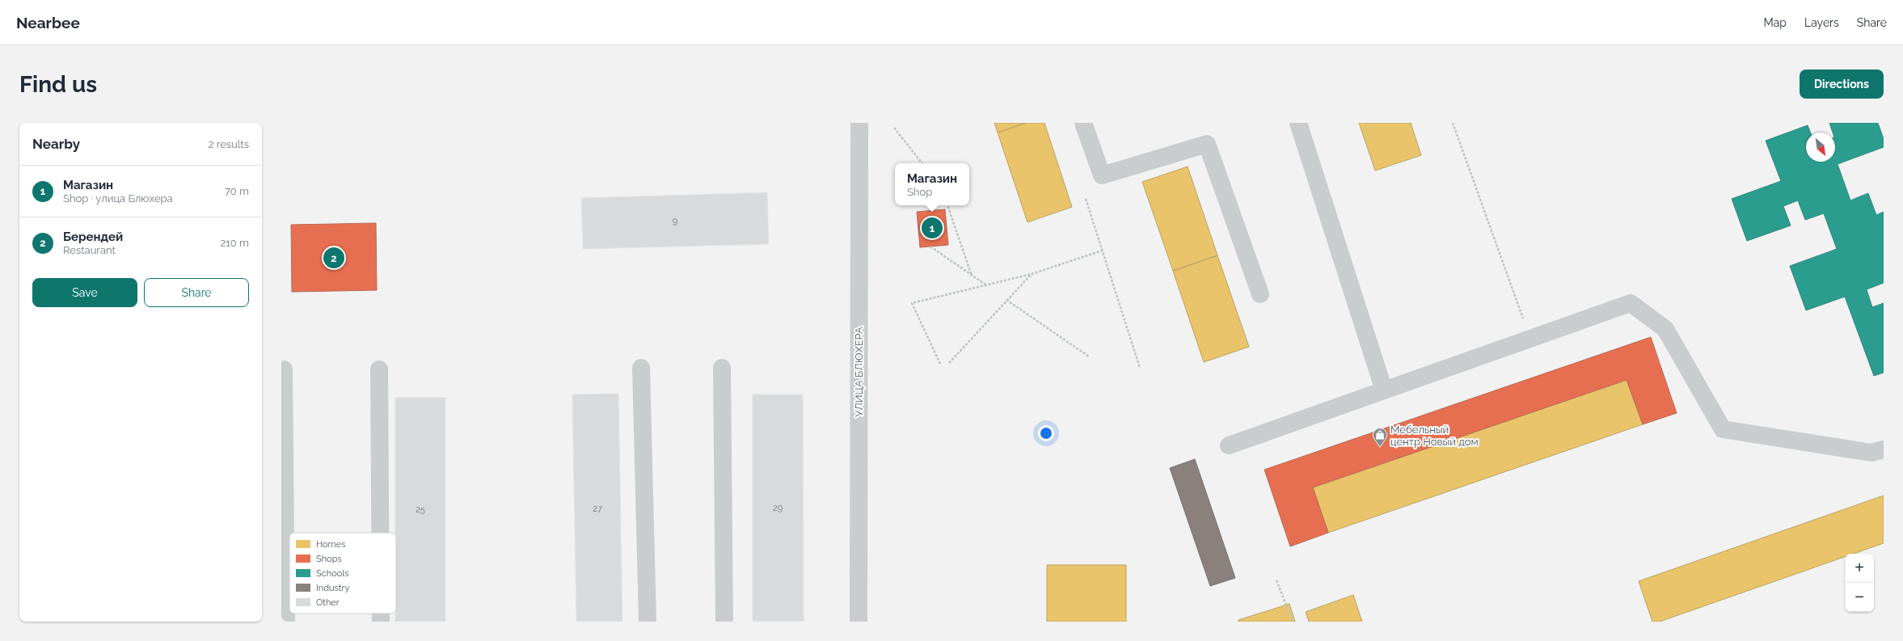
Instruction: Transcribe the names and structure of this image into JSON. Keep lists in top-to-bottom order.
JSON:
{
  "streets": {
    "street": ["УЛИЦА БЛЮХЕРА"]
  },
  "places": {
    "shop": ["Мебельный центр Новый дом"]
  },
  "house_numbers": [
    "9",
    "29",
    "27",
    "25"
  ],
  "legend": [
    "Homes",
    "Shops",
    "Schools",
    "Industry",
    "Other"
  ],
  "north": "bottom right",
  "page": {
    "header": "Nearbee",
    "nav": ["Map", "Layers", "Share"],
    "buttons": [
      "Directions",
      ["Save", "Share"]
    ],
    "title": "Find us",
    "heading": ["Nearby", "2 results"],
    "popup": ["Магазин", "Shop"],
    "list": [
      {
        "mark": "1",
        "name": "Магазин",
        "note": "Shop · улица Блюхера",
        "value": "70 m"
      },
      {
        "mark": "2",
        "name": "Берендей",
        "note": "Restaurant",
        "value": "210 m"
      }
    ],
    "pins": ["1", "2"],
    "map_buttons": ["+", "−"]
  }
}
